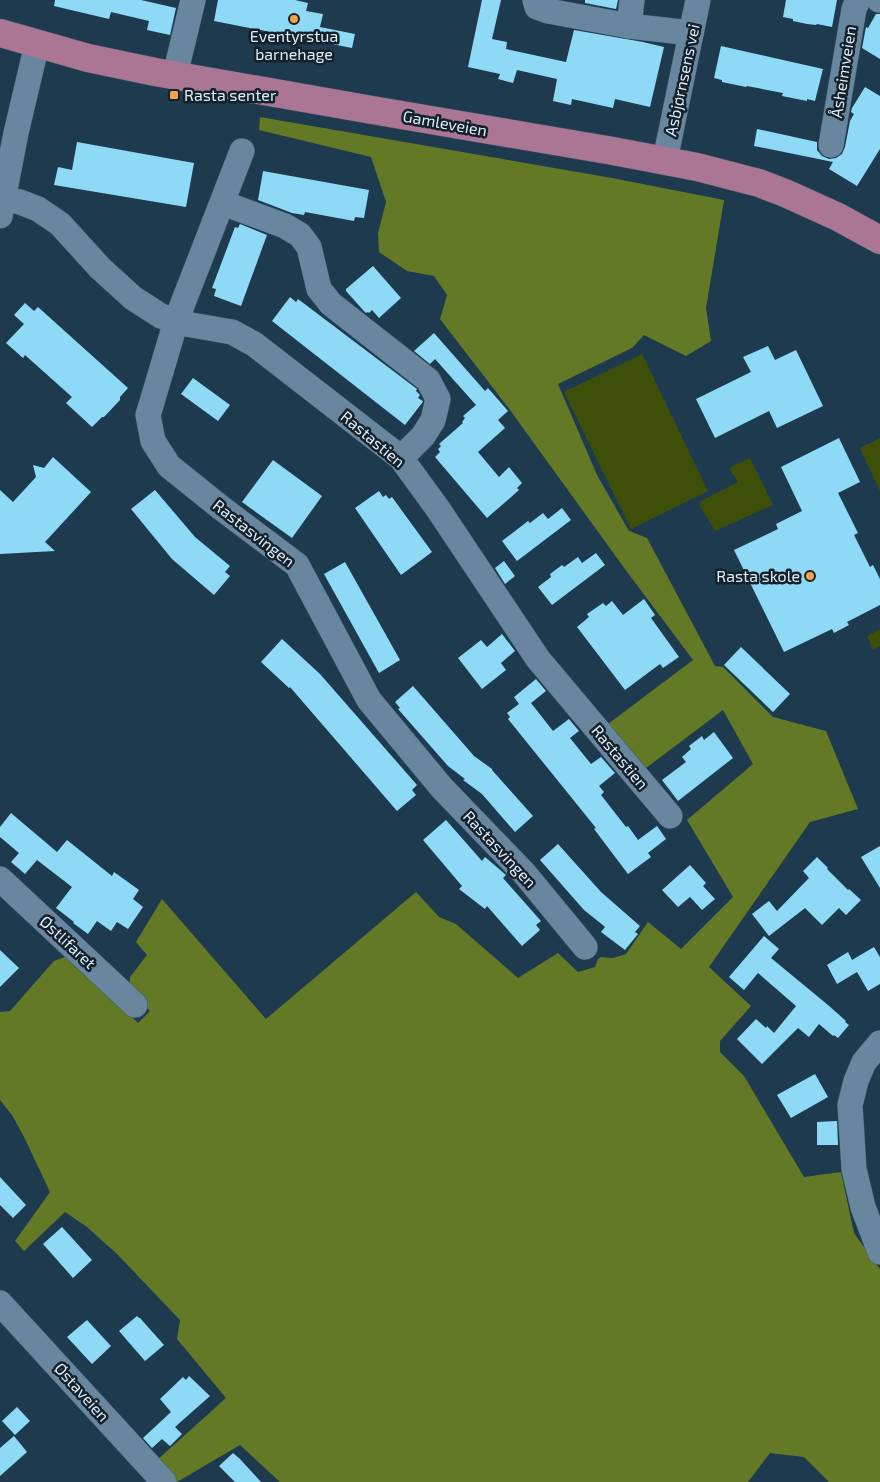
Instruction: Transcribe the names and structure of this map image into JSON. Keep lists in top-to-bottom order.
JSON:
{
  "streets": {
    "main road": ["Gamleveien"],
    "street": [
      "Åsheimveien",
      "Asbjørnsens vei",
      "Rastastien",
      "Rastasvingen",
      "Østlifaret",
      "Østaveien"
    ]
  },
  "crossings": [
    ["Asbjørnsens vei", "Gamleveien"],
    ["Rastastien", "Rastasvingen"]
  ],
  "places": {
    "other": ["Eventyrstua barnehage", "Rasta skole"],
    "transit": ["Rasta senter"]
  }
}
